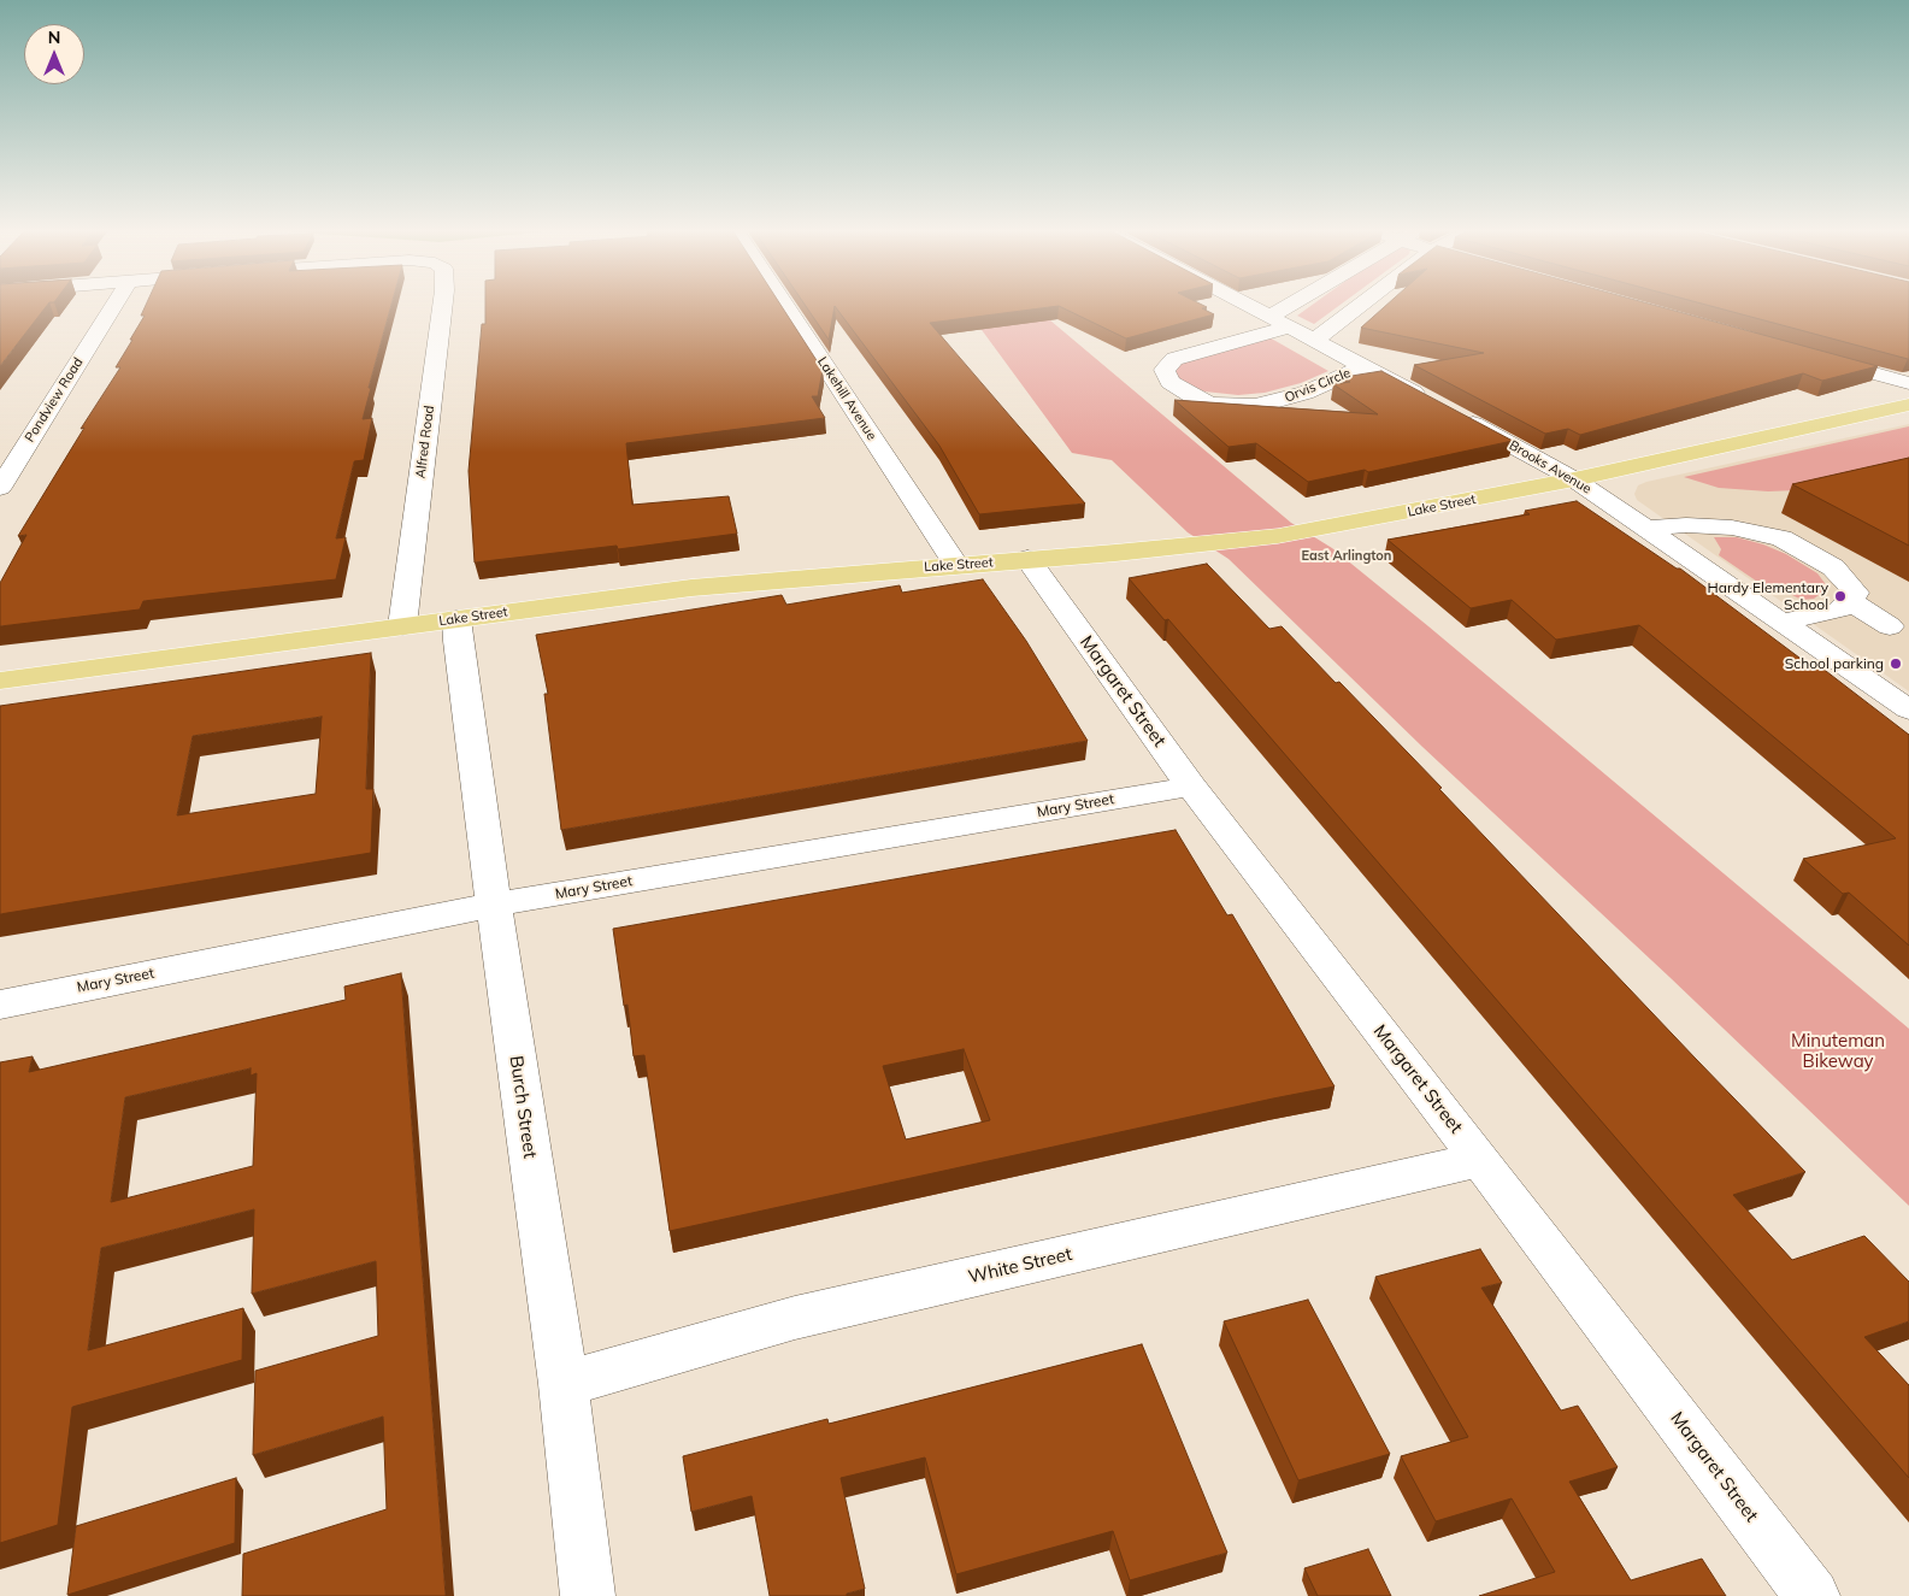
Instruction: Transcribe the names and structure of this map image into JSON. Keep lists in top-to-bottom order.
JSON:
{
  "streets": {
    "main road": ["Lake Street"],
    "street": [
      "Orvis Circle",
      "Lakehill Avenue",
      "Pondview Road",
      "Alfred Road",
      "Brooks Avenue",
      "Margaret Street",
      "Mary Street",
      "Burch Street",
      "White Street"
    ]
  },
  "crossings": [
    ["Lakehill Avenue", "Lake Street"],
    ["Alfred Road", "Lake Street"],
    ["Brooks Avenue", "Lake Street"],
    ["Lake Street", "Margaret Street"],
    ["Lake Street", "Burch Street"],
    ["Margaret Street", "Mary Street"],
    ["Margaret Street", "White Street"],
    ["Mary Street", "Burch Street"],
    ["Burch Street", "White Street"]
  ],
  "districts": ["East Arlington"],
  "parks": ["Minuteman Bikeway"],
  "places": ["Hardy Elementary School", "School parking"],
  "north": "top"
}
